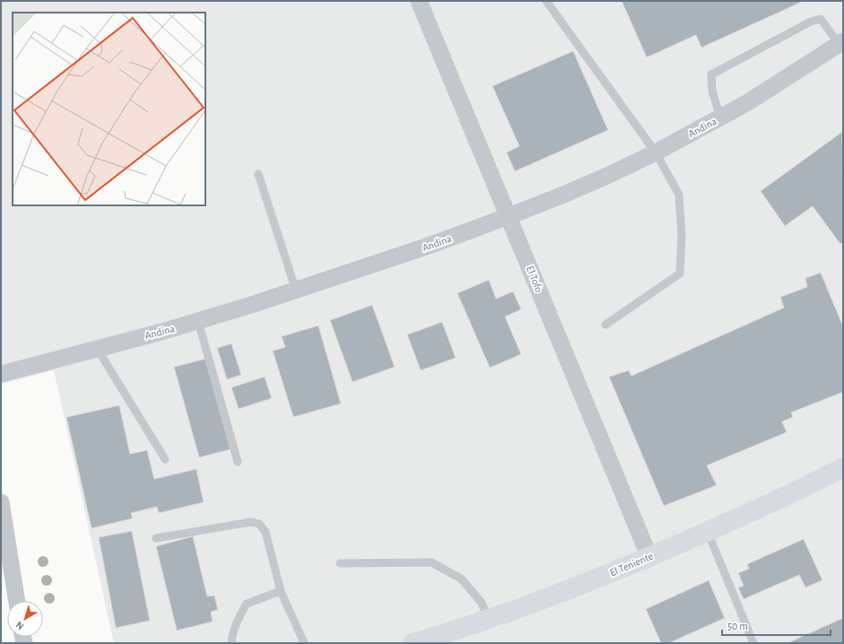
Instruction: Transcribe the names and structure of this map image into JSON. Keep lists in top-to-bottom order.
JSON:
{
  "streets": {
    "main road": ["El Teniente"],
    "street": ["Andina", "El Tofo"]
  },
  "crossings": [
    ["Andina", "El Tofo"],
    ["El Tofo", "El Teniente"]
  ],
  "scale_bar": "50 m",
  "north": "bottom left"
}
